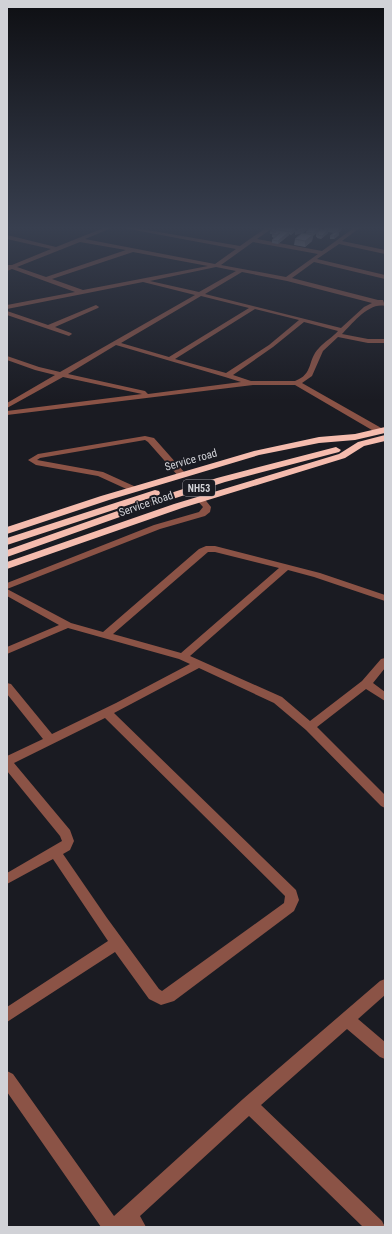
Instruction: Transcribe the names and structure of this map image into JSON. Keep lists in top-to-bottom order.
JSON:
{
  "streets": {
    "highway": ["Service road", "NH53", "Service Road"]
  },
  "crossings": [
    ["Service road", "NH53"],
    ["Service road", "Service Road"],
    ["NH53", "Service Road"]
  ]
}
